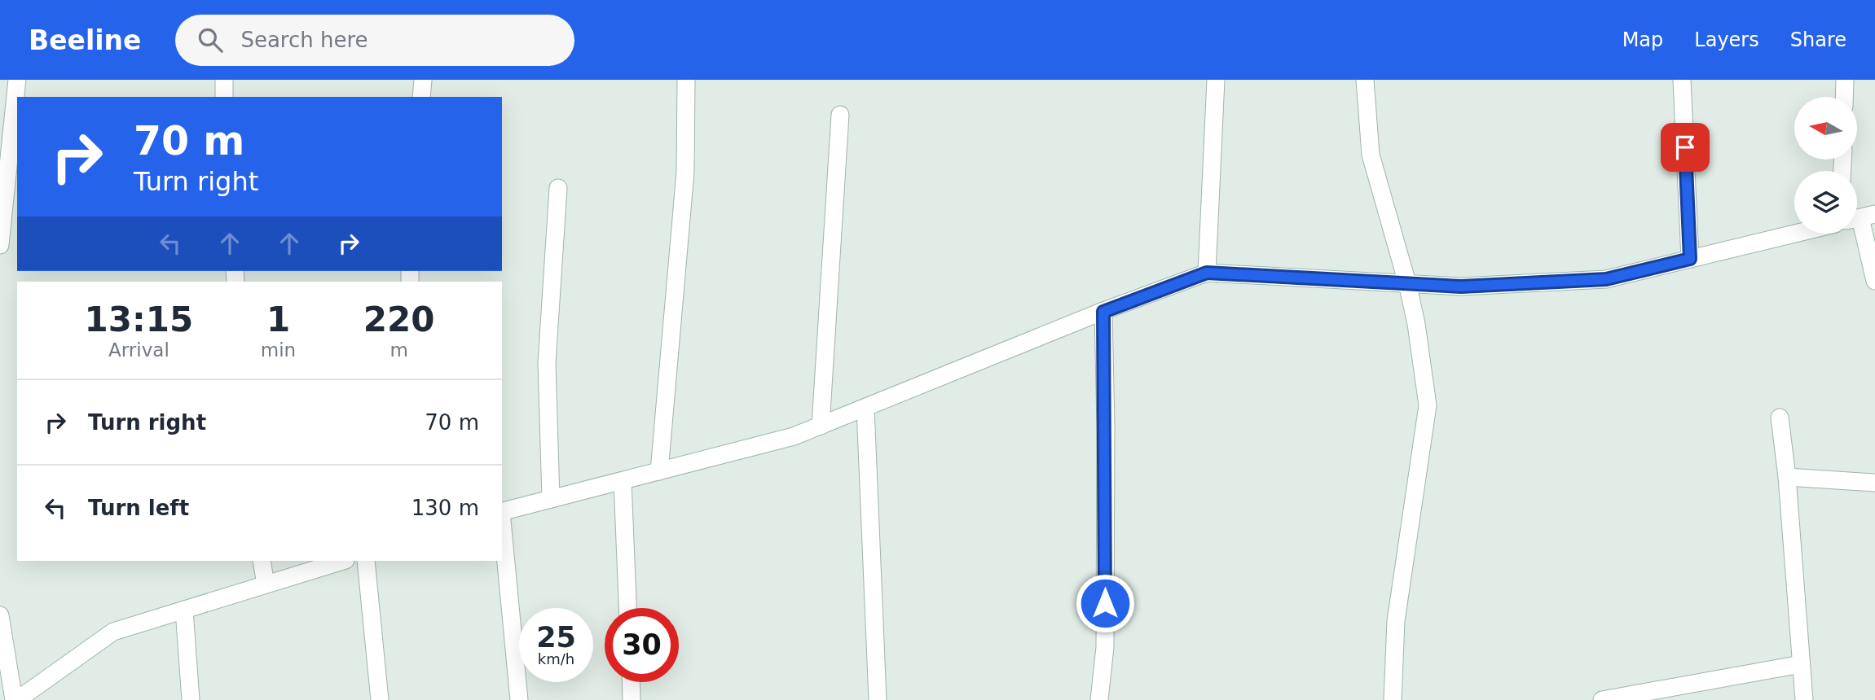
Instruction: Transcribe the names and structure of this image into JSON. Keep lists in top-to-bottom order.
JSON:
{
  "north": "left",
  "page": {
    "header": "Beeline",
    "search": "Search here",
    "nav": ["Map", "Layers", "Share"],
    "turn": ["70 m", "Turn right"],
    "eta": [
      "13:15",
      "Arrival",
      "1",
      "min",
      "220",
      "m"
    ],
    "list": [
      {
        "name": "Turn right",
        "value": "70 m"
      },
      {
        "name": "Turn left",
        "value": "130 m"
      }
    ],
    "speed": "25 km/h",
    "limit": "30"
  }
}
